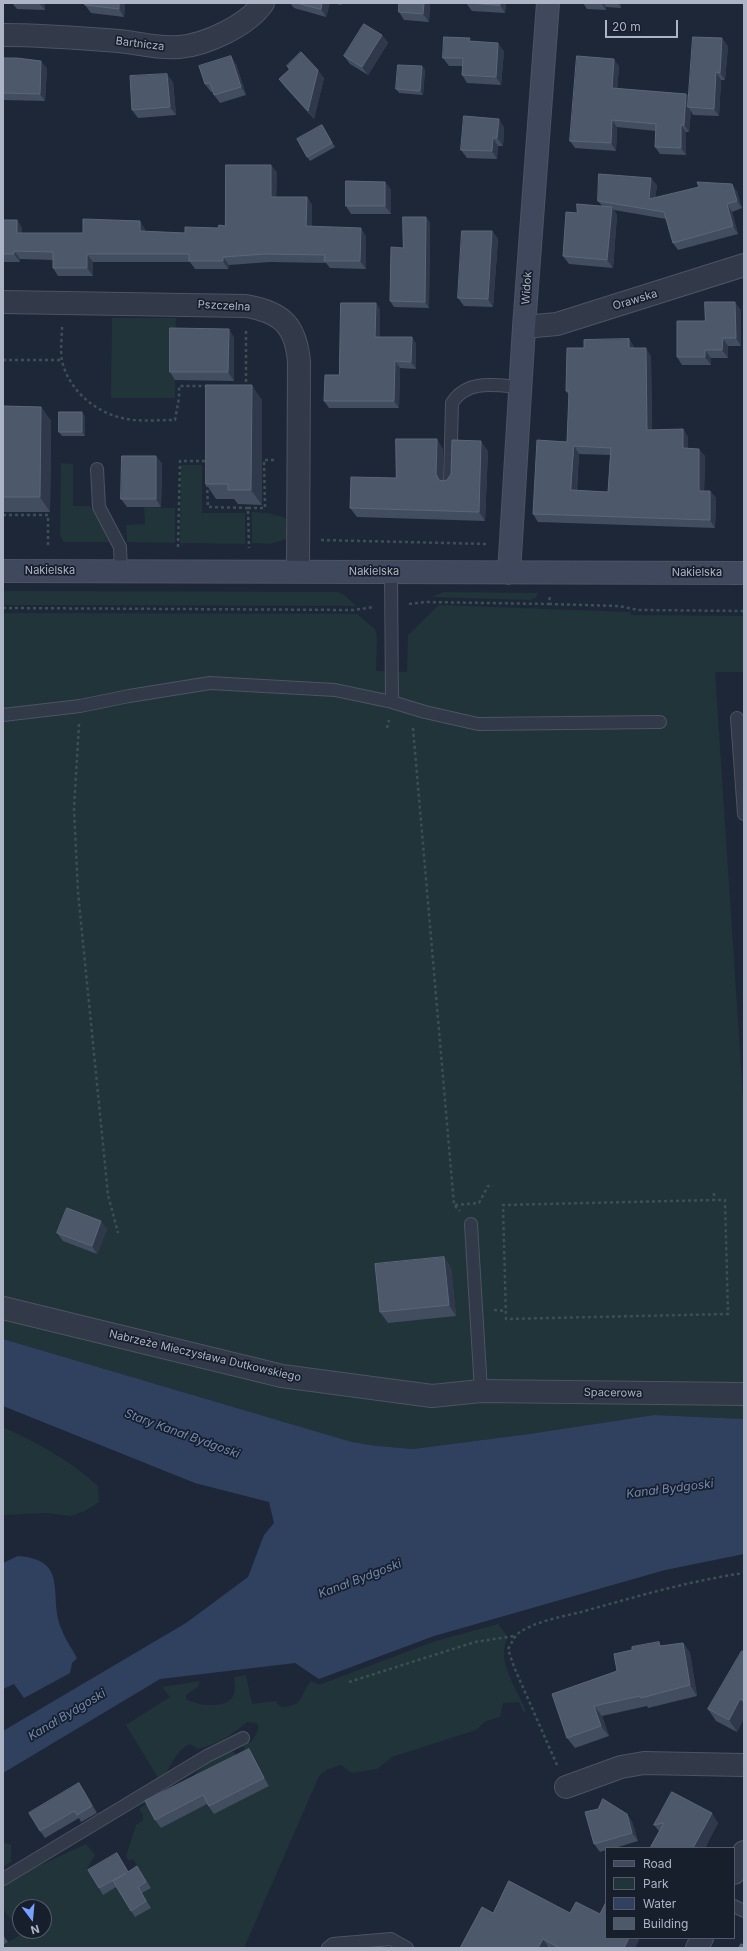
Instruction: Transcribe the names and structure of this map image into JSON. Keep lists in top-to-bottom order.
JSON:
{
  "streets": {
    "main road": ["Widok", "Nakielska"],
    "street": [
      "Bartnicza",
      "Orawska",
      "Pszczelna",
      "Nabrzeże Mieczysława Dutkowskiego",
      "Spacerowa"
    ]
  },
  "crossings": [
    ["Widok", "Orawska"],
    ["Widok", "Nakielska"],
    ["Pszczelna", "Nakielska"],
    ["Nabrzeże Mieczysława Dutkowskiego", "Spacerowa"]
  ],
  "water": ["Stary Kanał Bydgoski", "Kanał Bydgoski"],
  "legend": [
    "Road",
    "Park",
    "Water",
    "Building"
  ],
  "scale_bar": "20 m",
  "north": "bottom"
}
